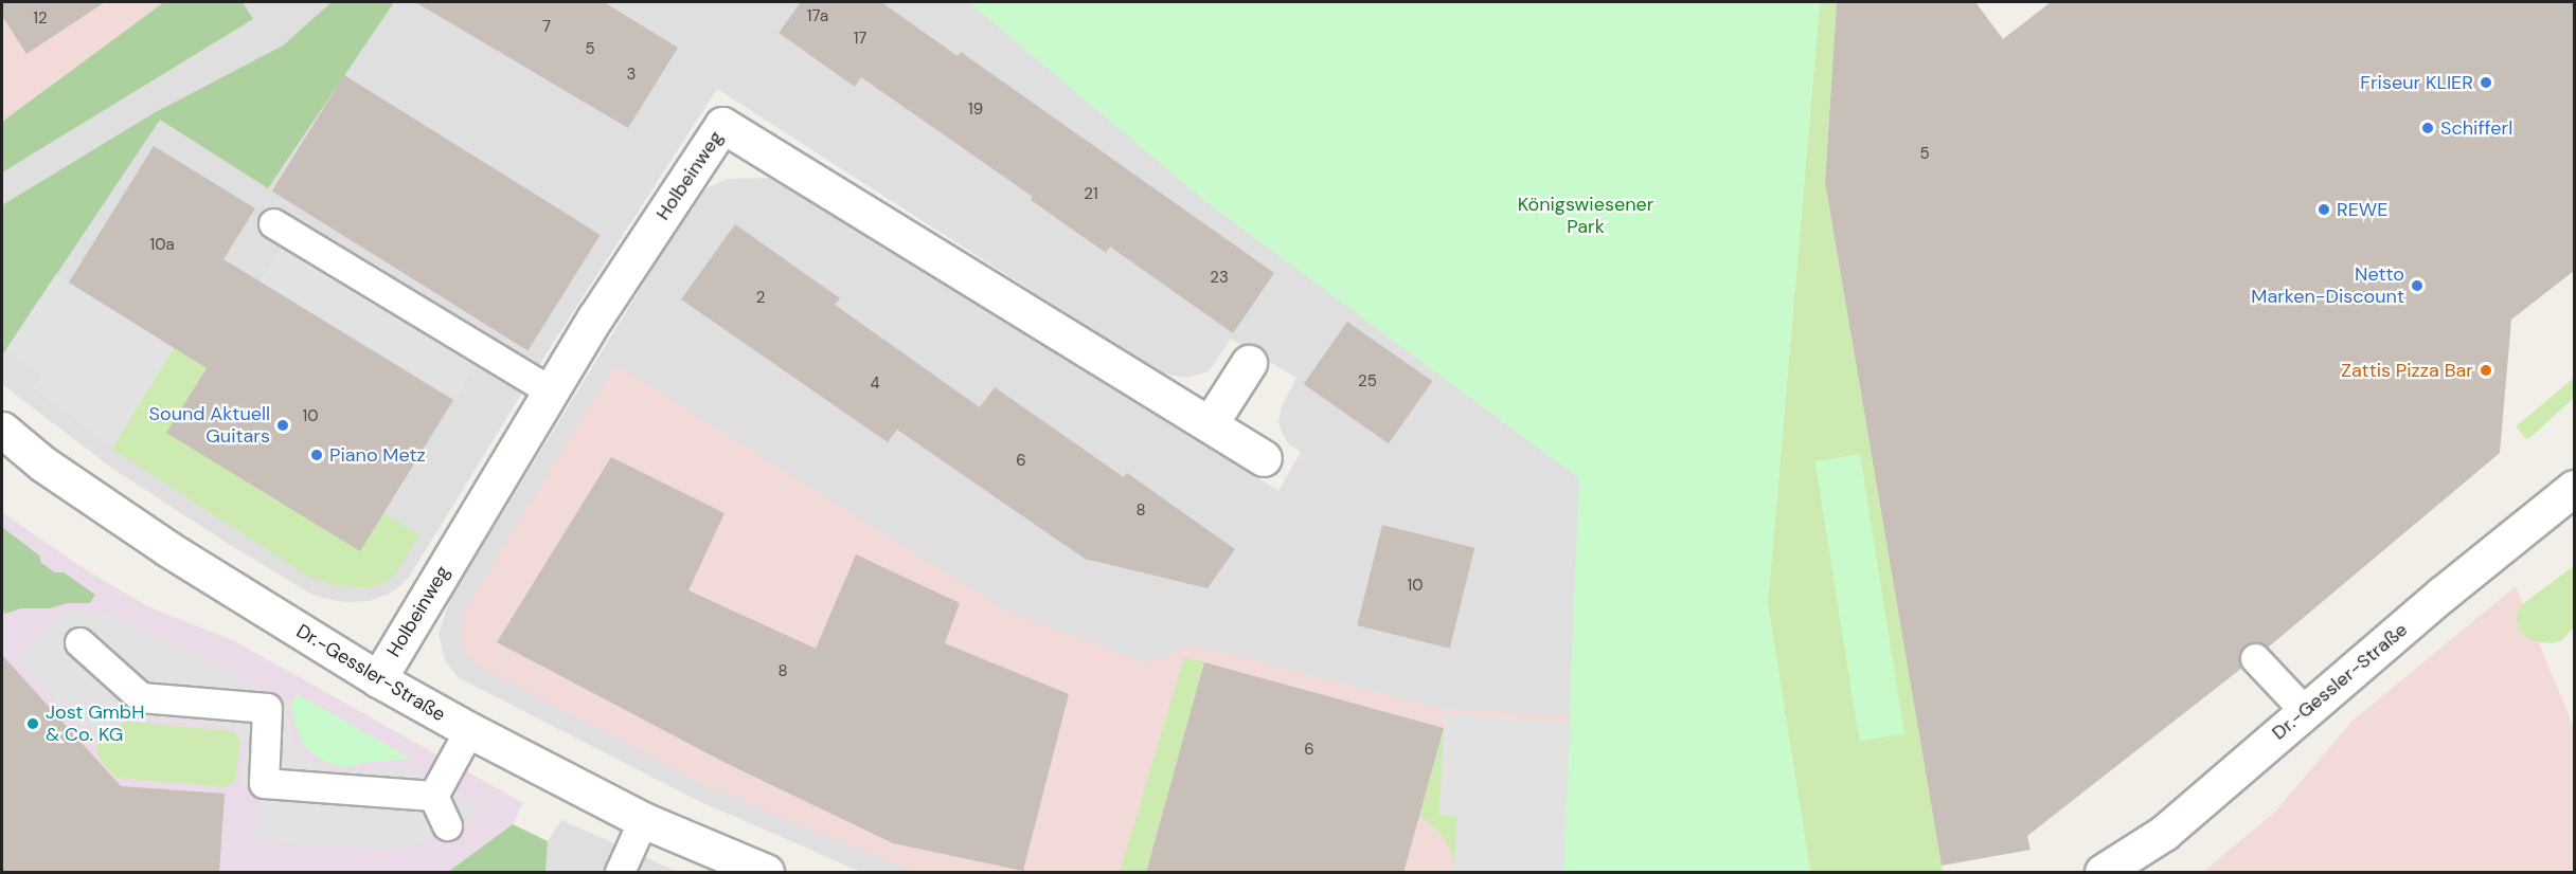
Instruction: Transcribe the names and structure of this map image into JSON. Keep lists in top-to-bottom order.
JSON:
{
  "streets": {
    "street": ["Holbeinweg", "Dr.-Gessler-Straße"]
  },
  "crossings": [
    ["Holbeinweg", "Dr.-Gessler-Straße"]
  ],
  "parks": ["Königswiesener Park"],
  "places": [
    "Friseur KLIER",
    "Schifferl",
    "REWE",
    "Netto Marken-Discount",
    "Zattis Pizza Bar",
    "Sound Aktuell Guitars",
    "Piano Metz",
    "Jost GmbH & Co. KG"
  ],
  "house_numbers": [
    "17a",
    "12",
    "7",
    "17",
    "5",
    "3",
    "19",
    "5",
    "21",
    "10a",
    "23",
    "2",
    "25",
    "4",
    "10",
    "6",
    "8",
    "10",
    "8",
    "6"
  ]
}
